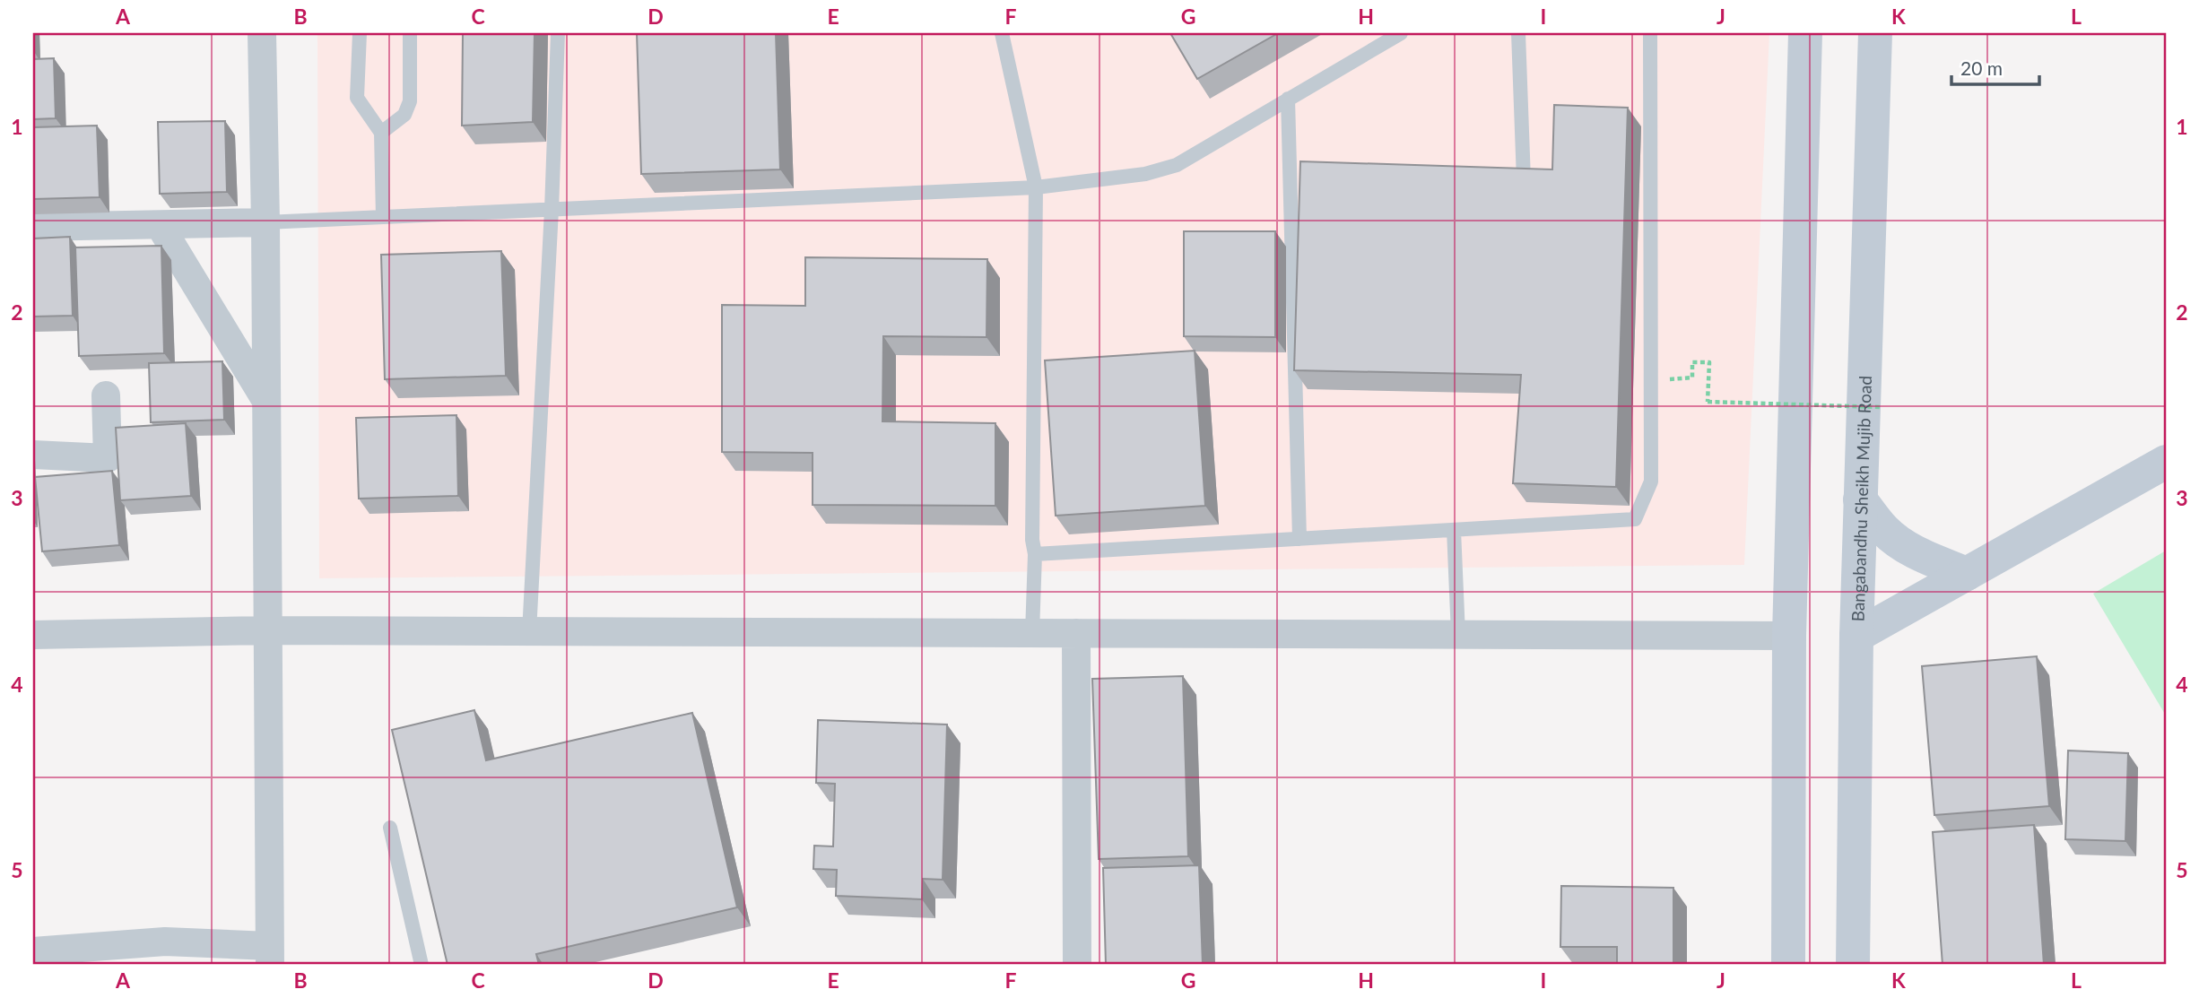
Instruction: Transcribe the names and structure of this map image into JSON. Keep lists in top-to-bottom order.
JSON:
{
  "streets": {
    "main road": ["Bangabandhu Sheikh Mujib Road"]
  },
  "scale_bar": "20 m",
  "grid": {
    "columns": [
      "A",
      "B",
      "C",
      "D",
      "E",
      "F",
      "G",
      "H",
      "I",
      "J",
      "K",
      "L"
    ],
    "rows": [
      "1",
      "2",
      "3",
      "4",
      "5"
    ]
  }
}
